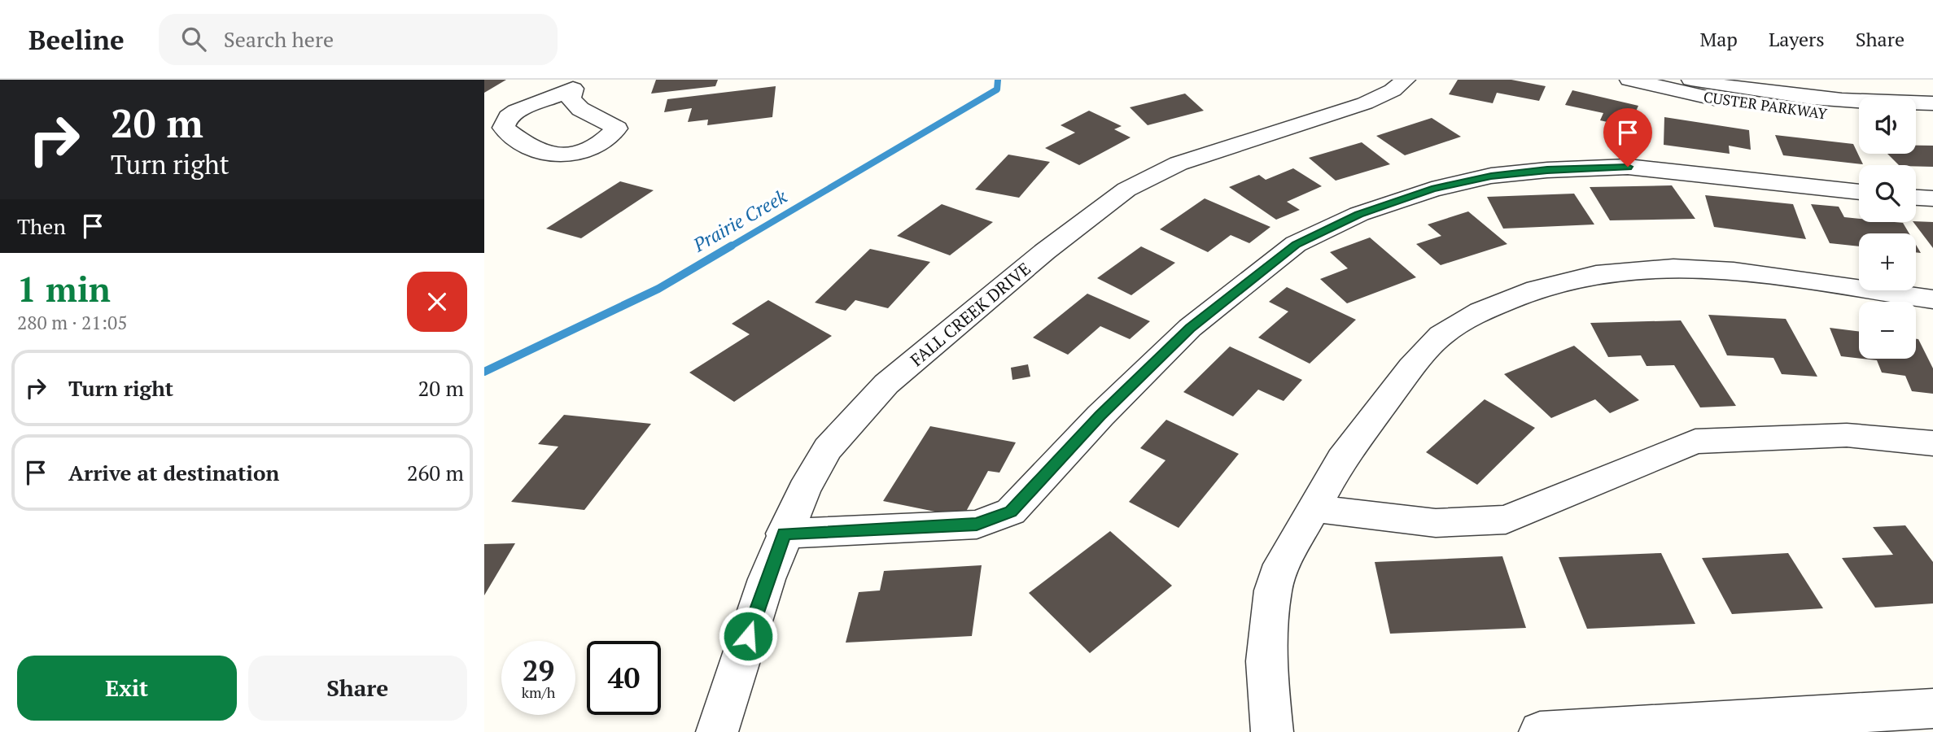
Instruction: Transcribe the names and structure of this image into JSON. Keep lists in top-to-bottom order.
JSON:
{
  "streets": {
    "street": ["CUSTER PARKWAY", "FALL CREEK DRIVE"]
  },
  "water": ["Prairie Creek"],
  "page": {
    "header": "Beeline",
    "search": "Search here",
    "nav": ["Map", "Layers", "Share"],
    "turn": ["20 m", "Turn right"],
    "map_buttons": ["+", "−"],
    "then": "Then",
    "heading": ["1 min", "280 m · 21:05"],
    "list": [
      {
        "name": "Turn right",
        "value": "20 m"
      },
      {
        "name": "Arrive at destination",
        "value": "260 m"
      }
    ],
    "speed": "29 km/h",
    "limit": "40",
    "buttons": ["Exit", "Share"]
  }
}
